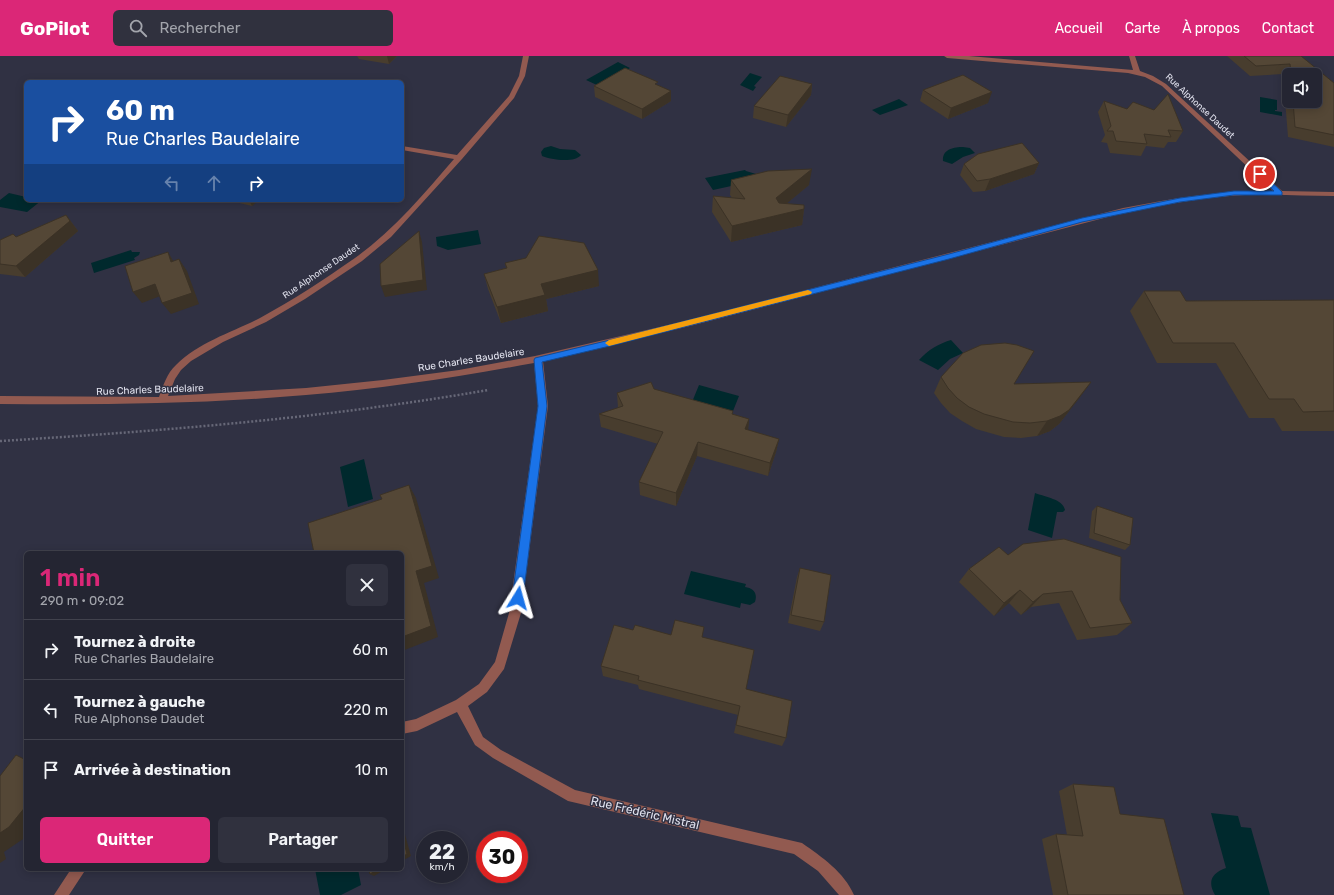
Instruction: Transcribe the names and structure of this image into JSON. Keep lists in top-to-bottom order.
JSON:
{
  "streets": {
    "street": ["Rue Alphonse Daudet", "Rue Charles Baudelaire", "Rue Frédéric Mistral"]
  },
  "crossings": [
    ["Rue Alphonse Daudet", "Rue Charles Baudelaire"]
  ],
  "page": {
    "header": "GoPilot",
    "search": "Rechercher",
    "nav": [
      "Accueil",
      "Carte",
      "À propos",
      "Contact"
    ],
    "turn": ["60 m", "Rue Charles Baudelaire"],
    "heading": ["1 min", "290 m · 09:02"],
    "list": [
      {
        "name": "Tournez à droite",
        "note": "Rue Charles Baudelaire",
        "value": "60 m"
      },
      {
        "name": "Tournez à gauche",
        "note": "Rue Alphonse Daudet",
        "value": "220 m"
      },
      {
        "name": "Arrivée à destination",
        "value": "10 m"
      }
    ],
    "buttons": ["Quitter", "Partager"],
    "speed": "22 km/h",
    "limit": "30"
  }
}
